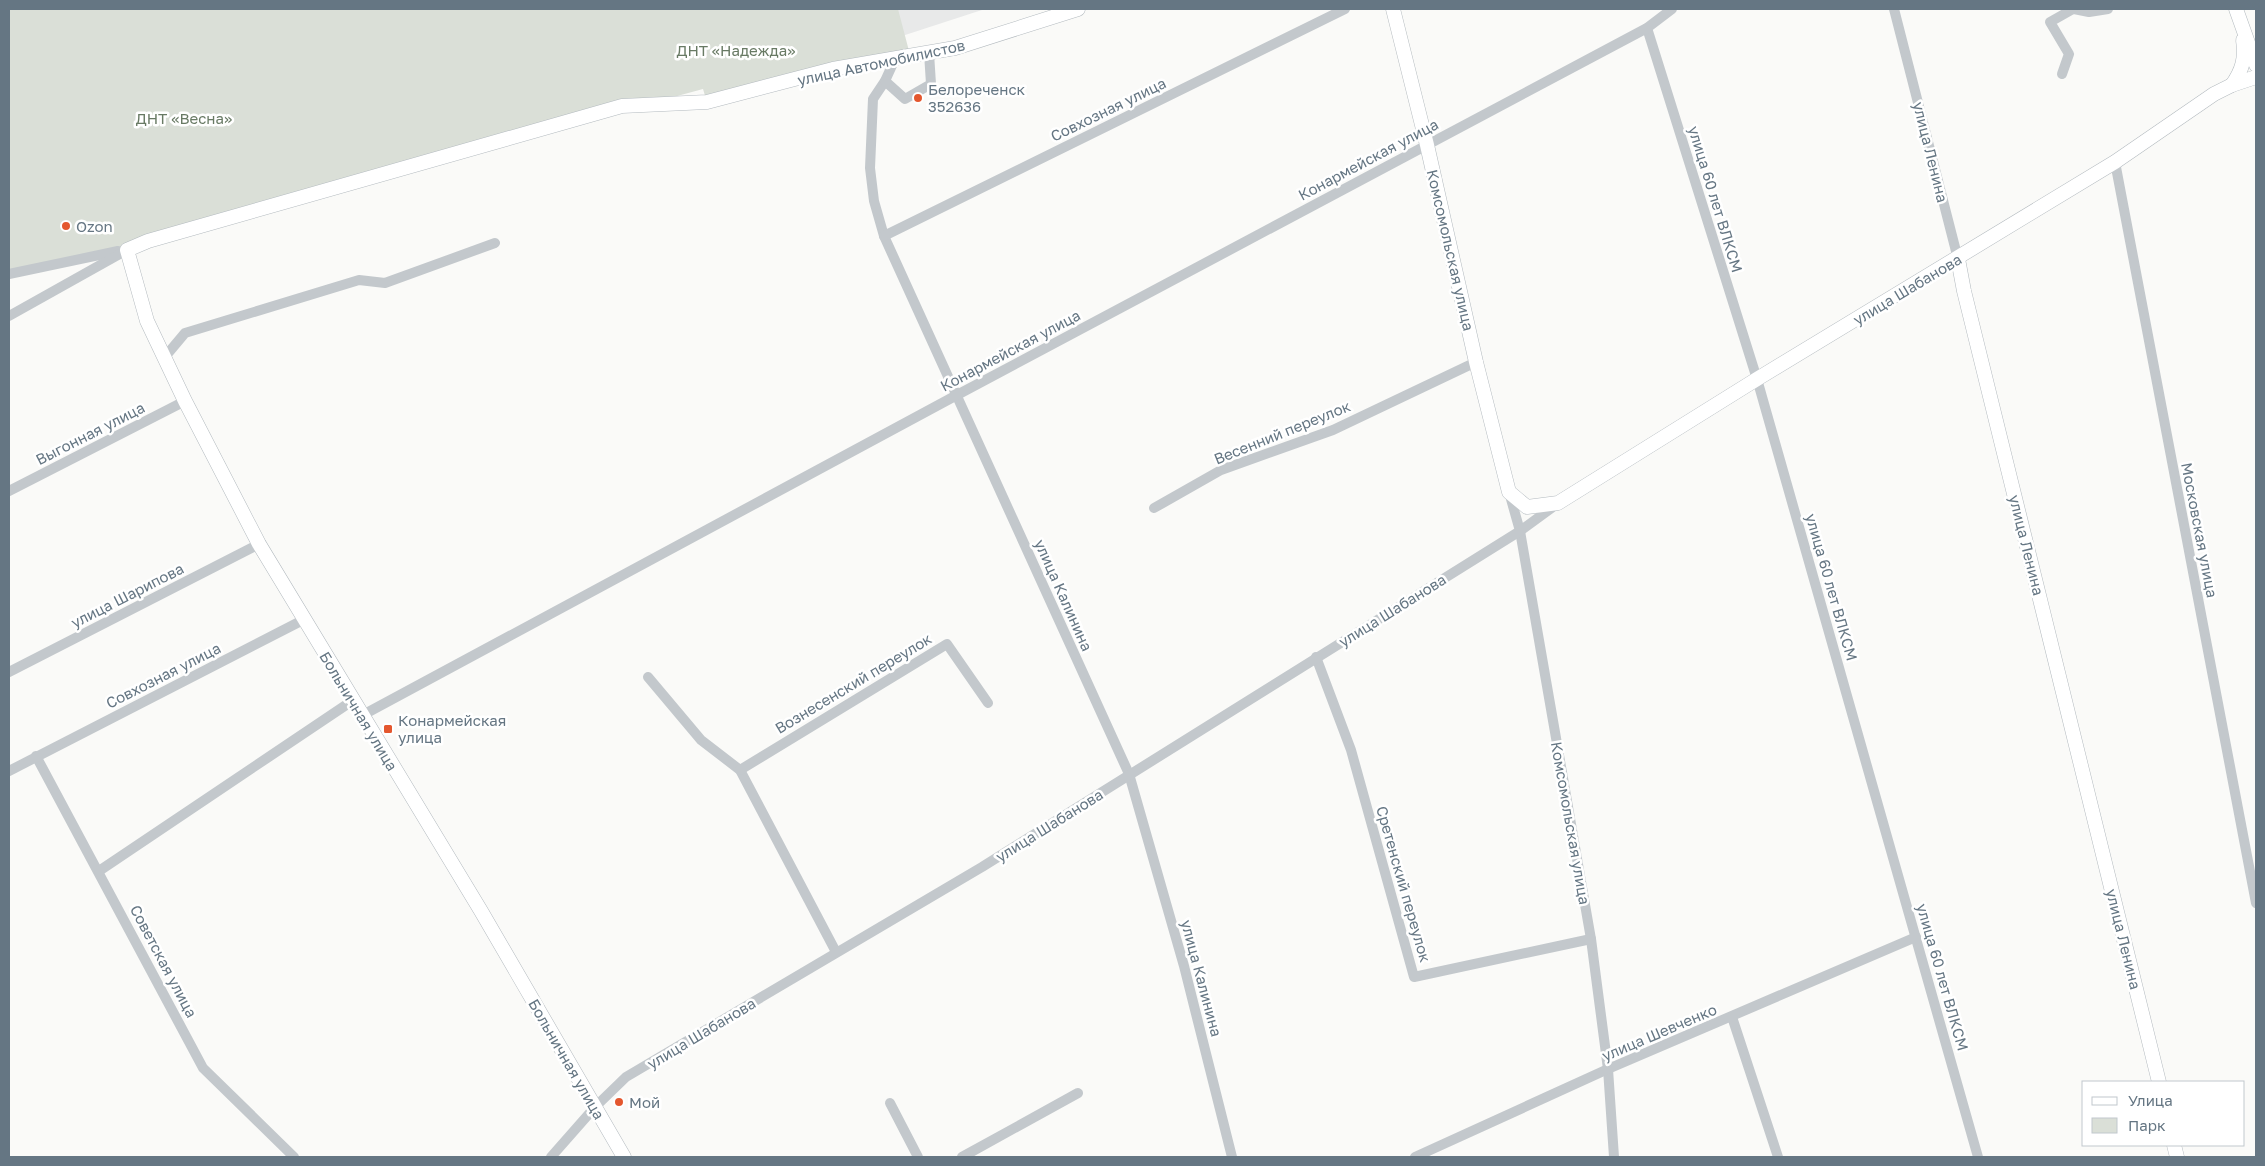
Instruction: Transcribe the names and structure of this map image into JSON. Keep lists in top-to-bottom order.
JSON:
{
  "streets": {
    "street": [
      "улица Автомобилистов",
      "Совхозная улица",
      "улица Ленина",
      "Конармейская улица",
      "улица 60 лет ВЛКСМ",
      "Комсомольская улица",
      "улица Шабанова",
      "Весенний переулок",
      "Выгонная улица",
      "Московская улица",
      "улица Шарипова",
      "улица Калинина",
      "Вознесенский переулок",
      "Больничная улица",
      "Сретенский переулок",
      "Советская улица",
      "улица Шевченко"
    ]
  },
  "crossings": [
    ["улица Автомобилистов", "улица Калинина"],
    ["улица Автомобилистов", "Больничная улица"],
    ["Совхозная улица", "улица Калинина"],
    ["Совхозная улица", "Больничная улица"],
    ["Совхозная улица", "Советская улица"],
    ["улица Ленина", "улица Шабанова"],
    ["Конармейская улица", "улица 60 лет ВЛКСМ"],
    ["Конармейская улица", "Комсомольская улица"],
    ["Конармейская улица", "улица Калинина"],
    ["Конармейская улица", "Больничная улица"],
    ["улица 60 лет ВЛКСМ", "улица Шабанова"],
    ["улица 60 лет ВЛКСМ", "улица Шевченко"],
    ["Комсомольская улица", "улица Шабанова"],
    ["Комсомольская улица", "Весенний переулок"],
    ["Комсомольская улица", "Сретенский переулок"],
    ["Комсомольская улица", "улица Шевченко"],
    ["улица Шабанова", "Московская улица"],
    ["улица Шабанова", "улица Калинина"],
    ["улица Шабанова", "Больничная улица"],
    ["улица Шабанова", "Сретенский переулок"],
    ["Выгонная улица", "Больничная улица"],
    ["улица Шарипова", "Больничная улица"]
  ],
  "parks": ["ДНТ «Надежда»", "ДНТ «Весна»"],
  "places": {
    "other": ["Белореченск 352636", "Ozon", "Мой"],
    "transit": ["Конармейская улица"]
  },
  "legend": ["Улица", "Парк"]
}
